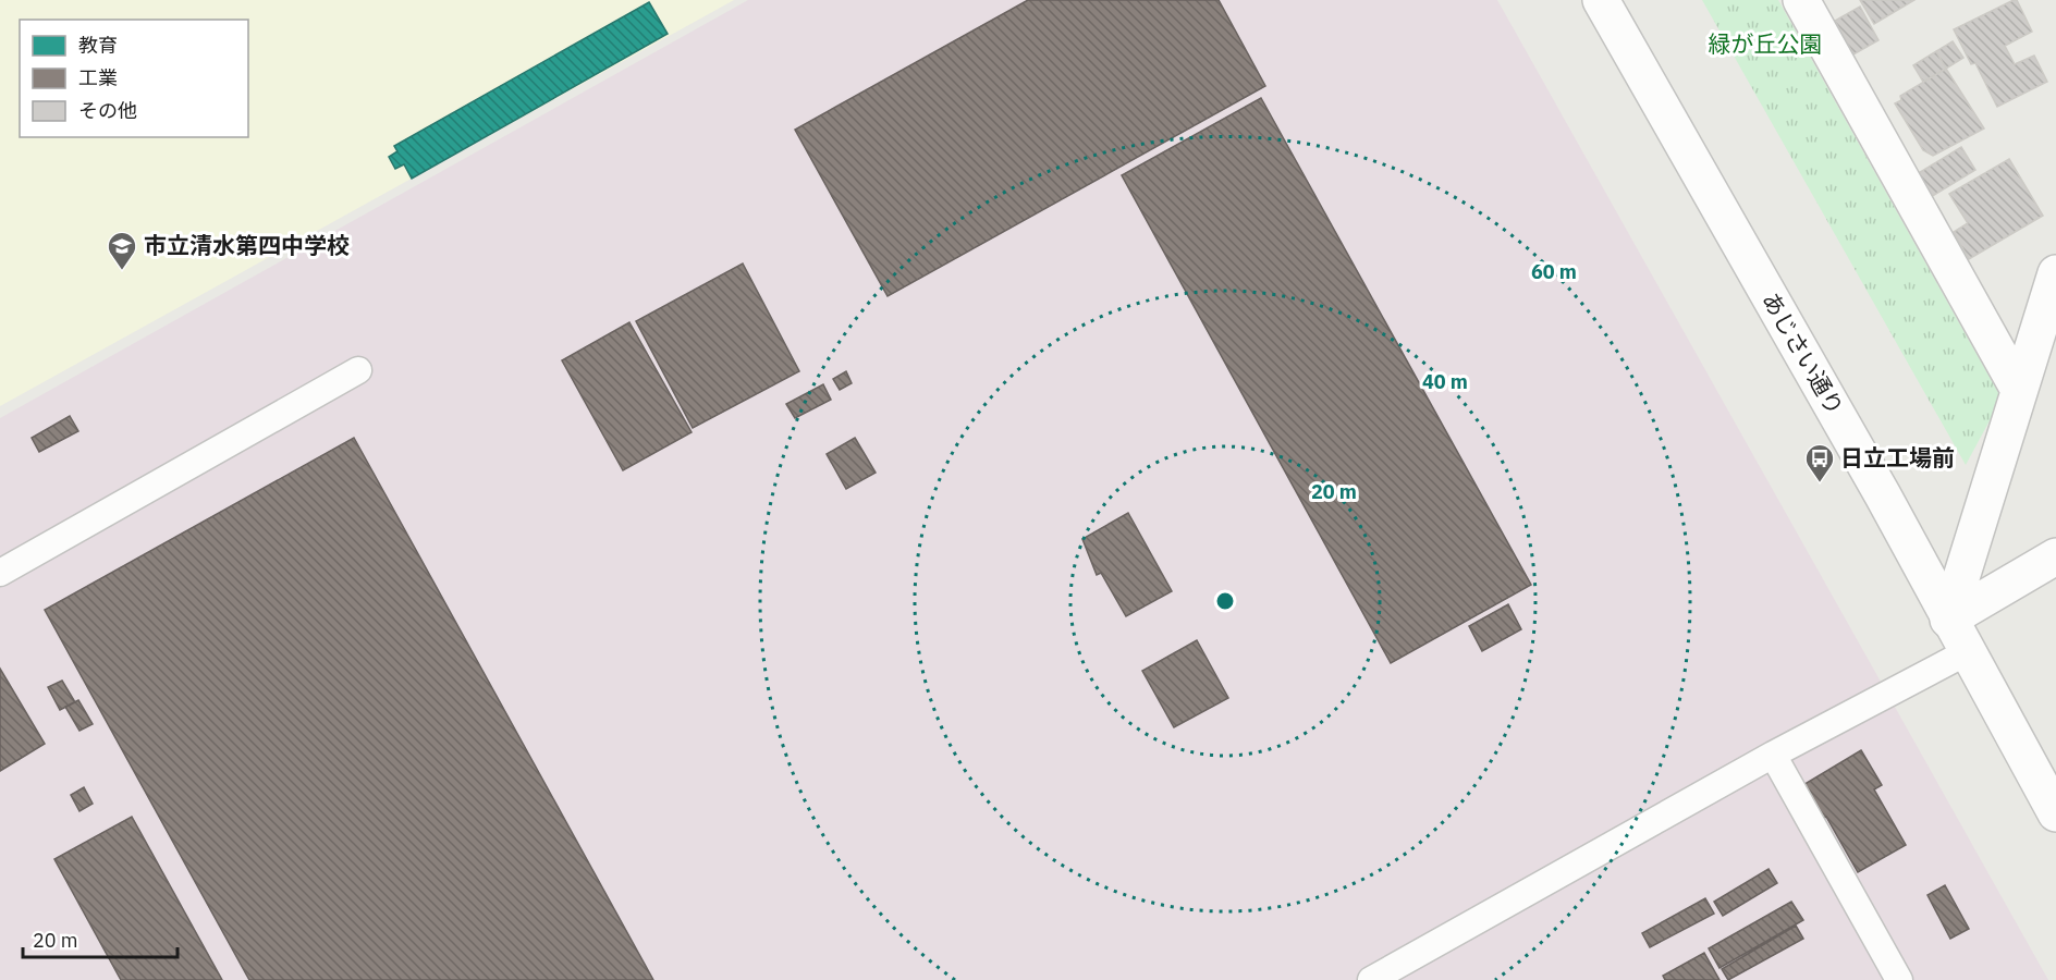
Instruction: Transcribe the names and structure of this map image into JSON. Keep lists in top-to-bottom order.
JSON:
{
  "streets": {
    "street": ["あじさい通り"]
  },
  "parks": ["緑が丘公園"],
  "places": {
    "school or university": ["市立清水第四中学校"],
    "bus stop": ["日立工場前"]
  },
  "legend": ["教育", "工業", "その他"],
  "scale_bar": "20 m",
  "rings": ["60 m", "40 m", "20 m"]
}
